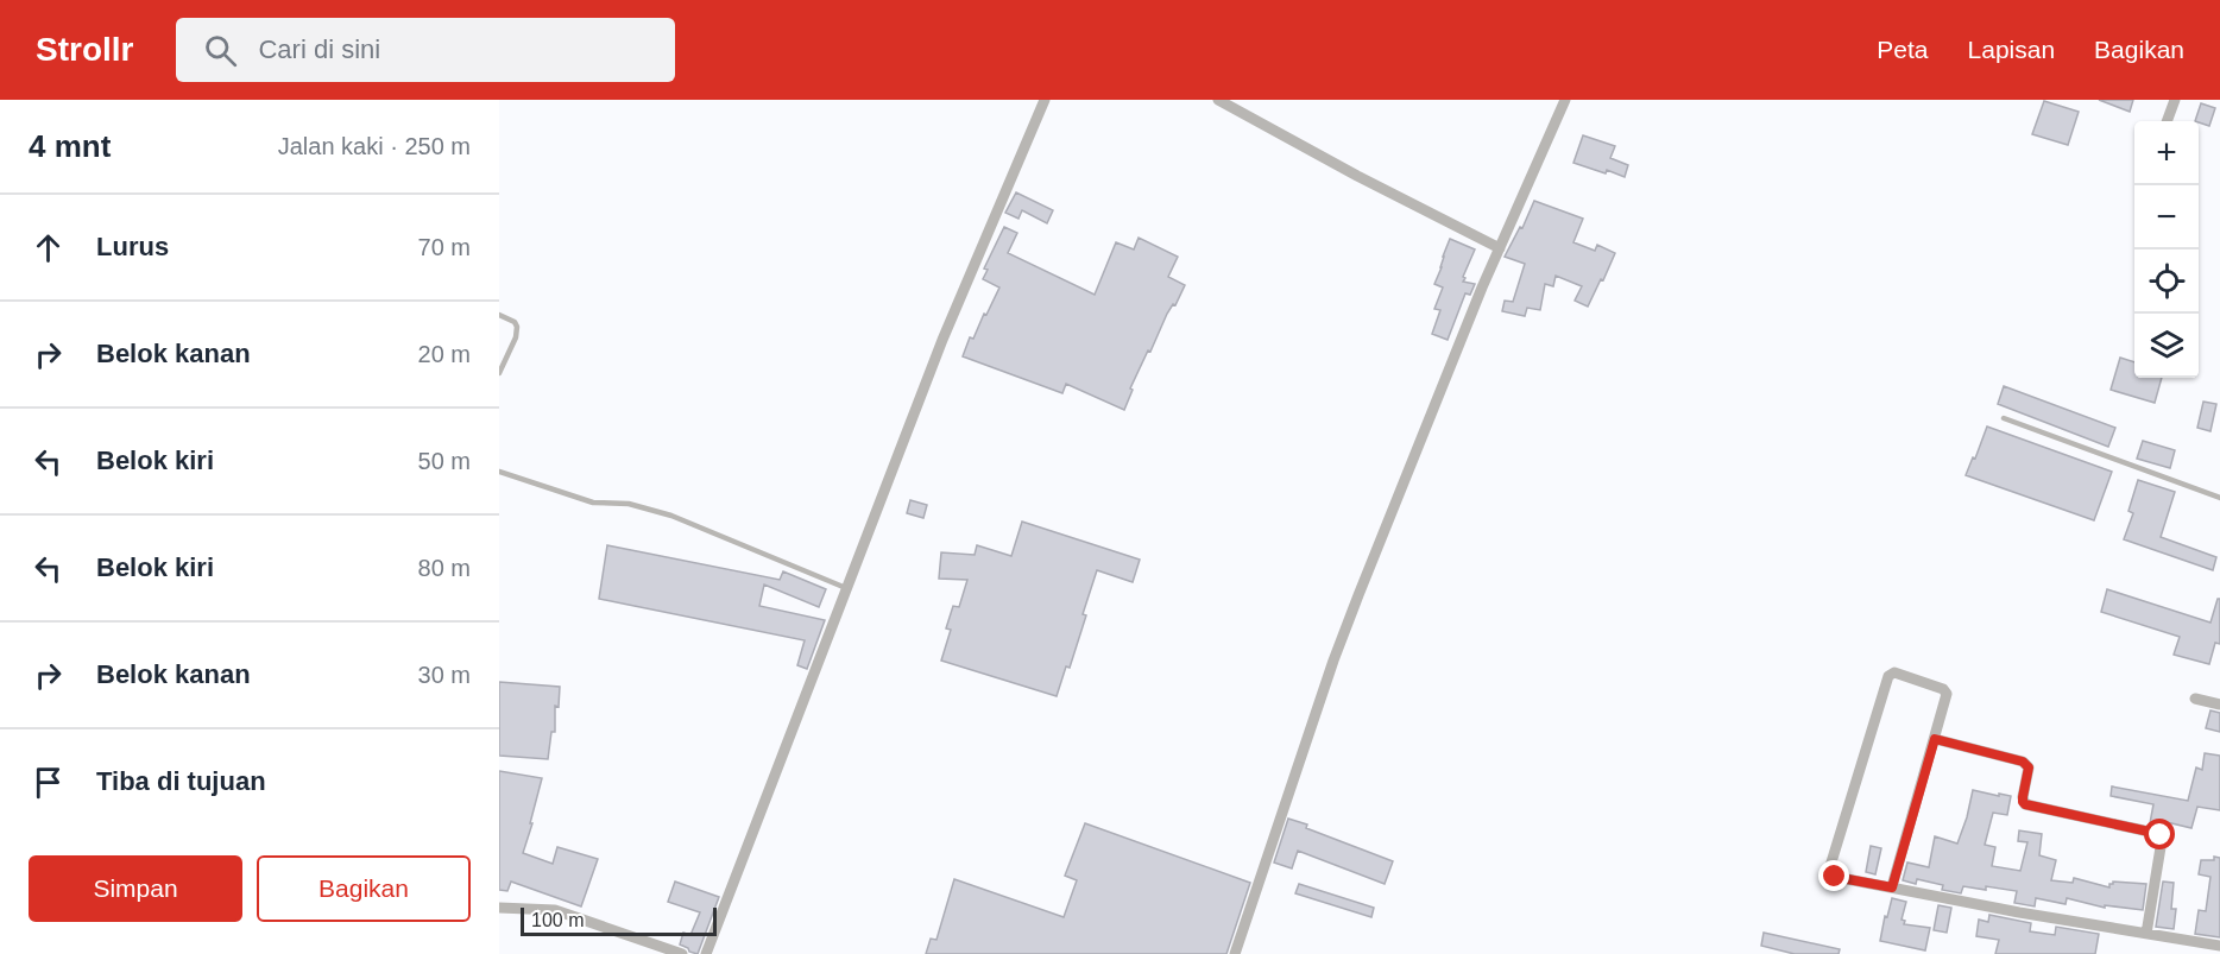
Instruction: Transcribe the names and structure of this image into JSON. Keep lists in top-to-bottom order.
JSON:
{
  "scale_bar": "100 m",
  "page": {
    "header": "Strollr",
    "search": "Cari di sini",
    "nav": ["Peta", "Lapisan", "Bagikan"],
    "heading": ["4 mnt", "Jalan kaki · 250 m"],
    "map_buttons": ["+", "−"],
    "list": [
      ["Lurus", "70 m"],
      ["Belok kanan", "20 m"],
      ["Belok kiri", "50 m"],
      ["Belok kiri", "80 m"],
      ["Belok kanan", "30 m"],
      "Tiba di tujuan"
    ],
    "buttons": ["Simpan", "Bagikan"],
    "scale": "100 m"
  }
}
